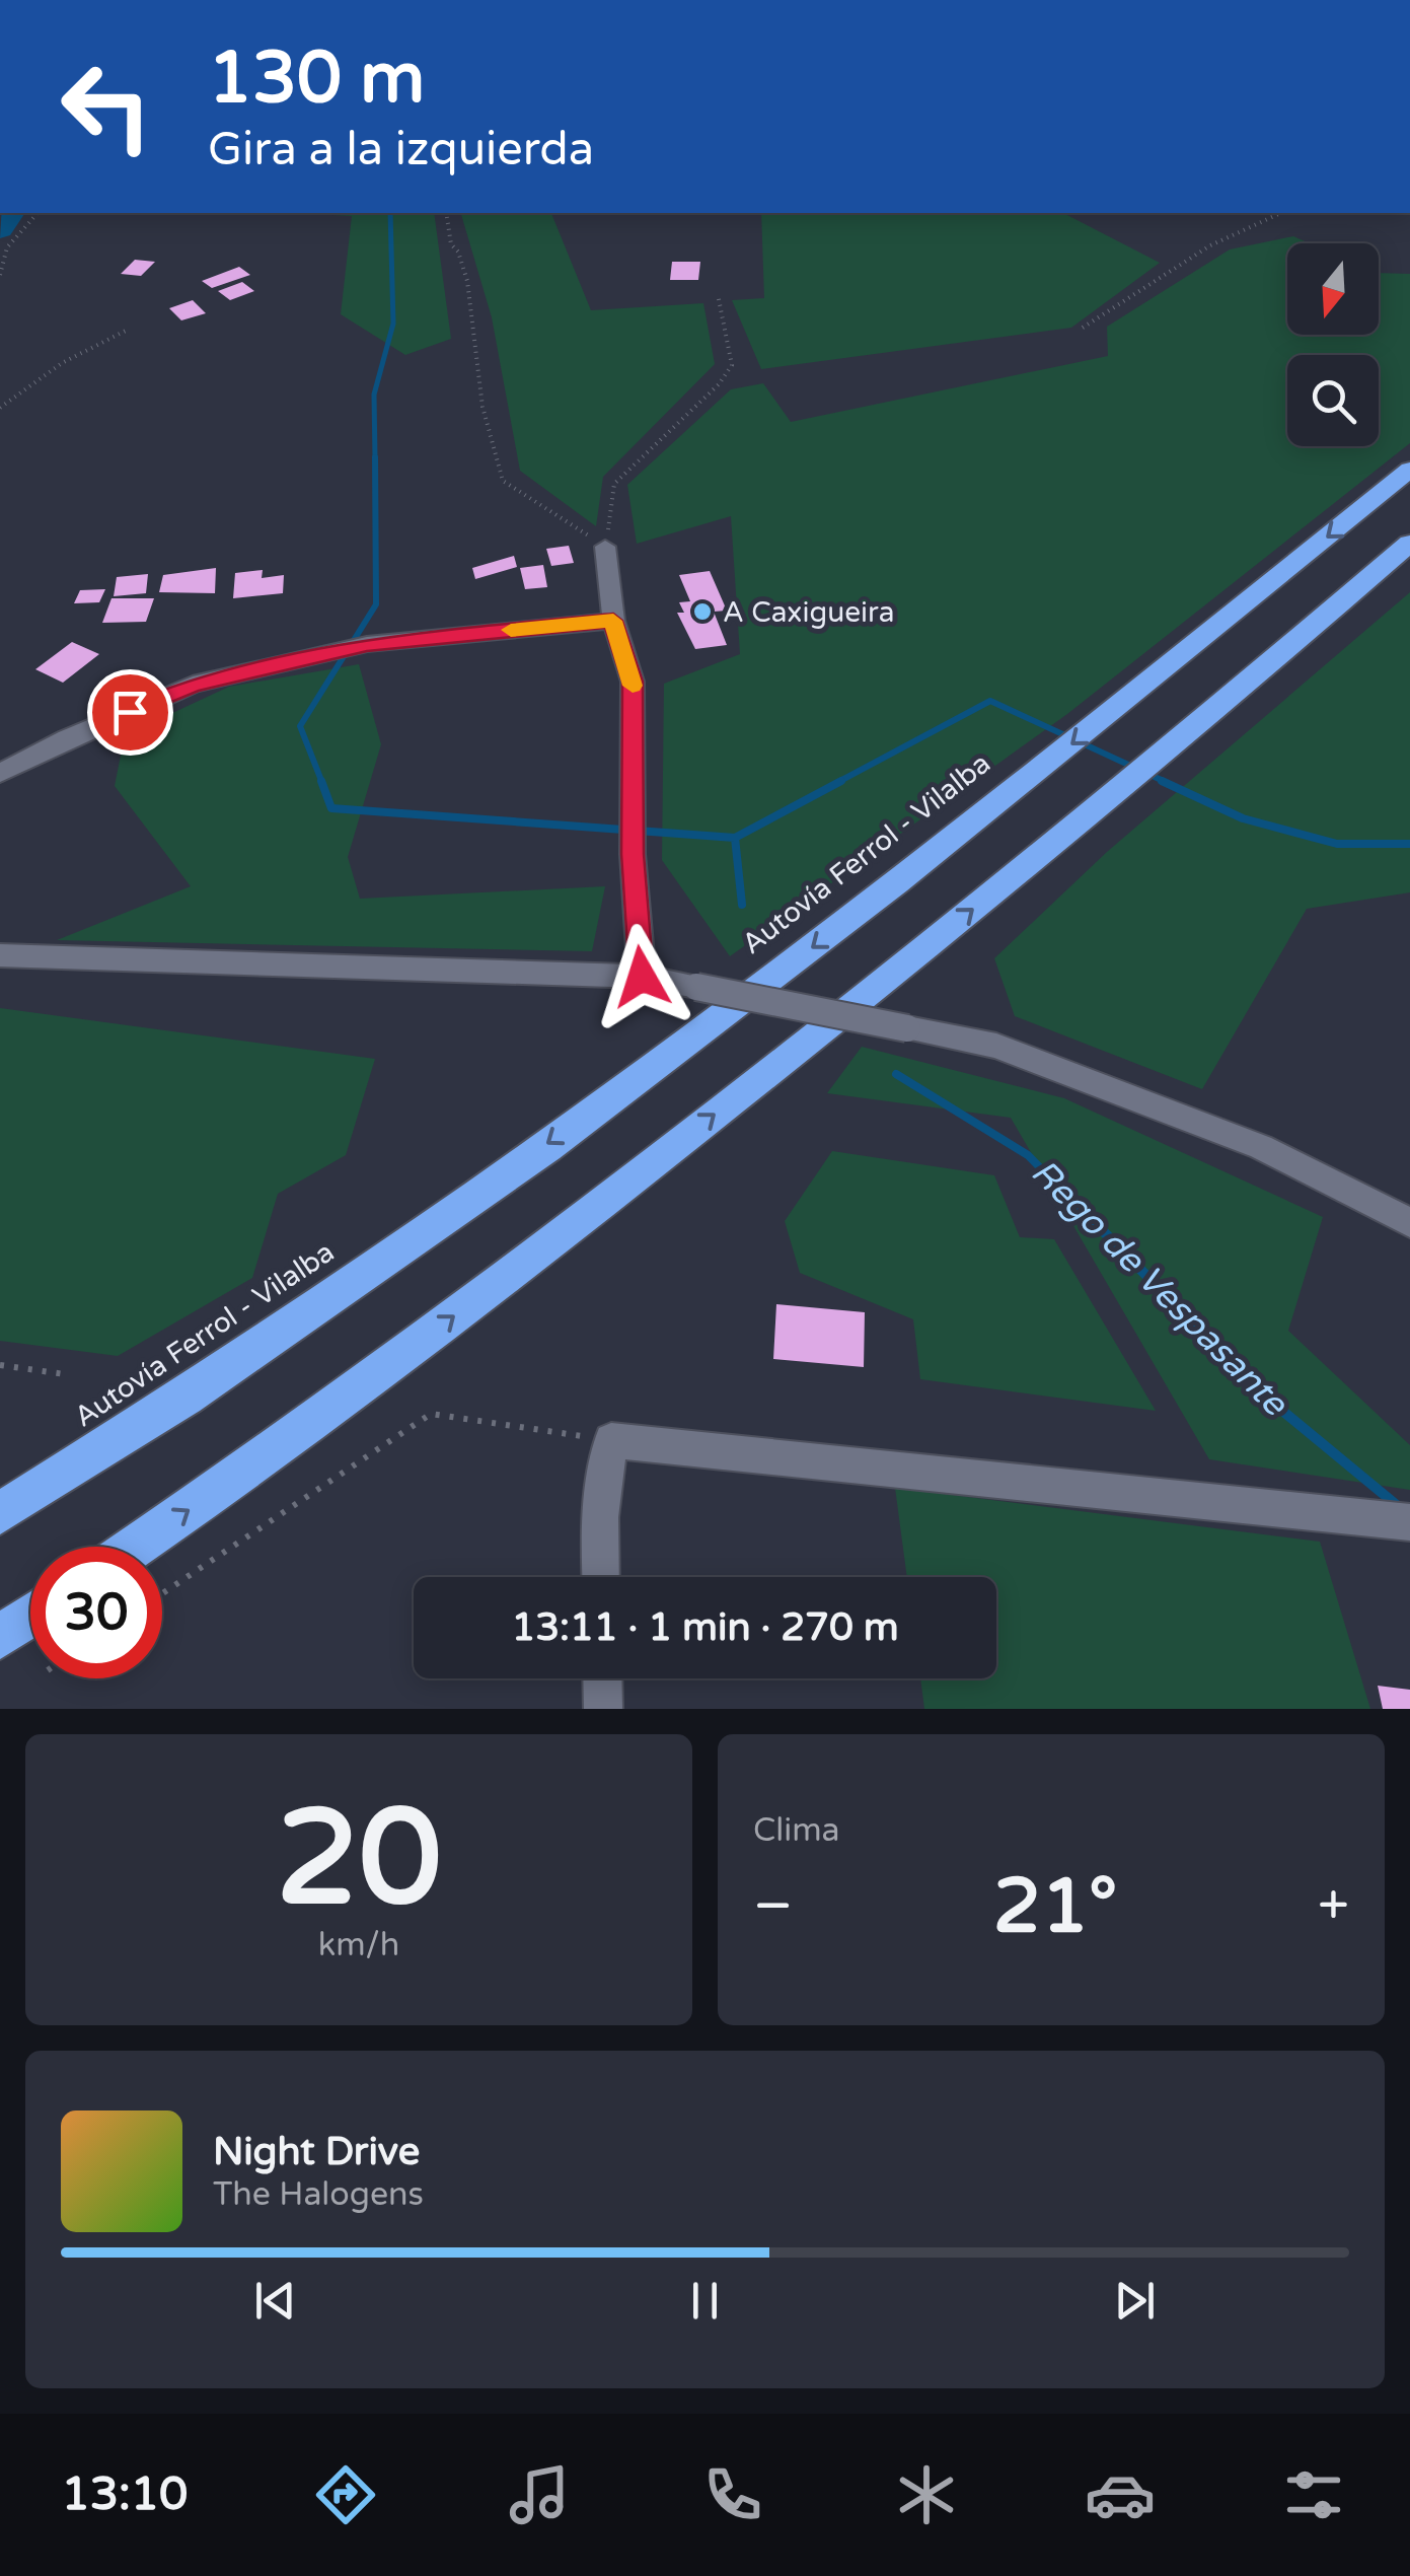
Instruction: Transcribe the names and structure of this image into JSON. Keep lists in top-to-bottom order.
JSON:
{
  "streets": {
    "highway": ["Autovía Ferrol - Vilalba"]
  },
  "water": ["Rego de Vespasante"],
  "places": ["A Caxigueira"],
  "north": "bottom",
  "page": {
    "turn": ["130 m", "Gira a la izquierda"],
    "limit": "30",
    "trip": "13:11 · 1 min · 270 m",
    "tile": [
      ["20", "km/h"],
      "Clima"
    ],
    "heat": ["−", "21°", "+"],
    "song": ["Night Drive", "The Halogens"],
    "tabs": "13:10"
  }
}
